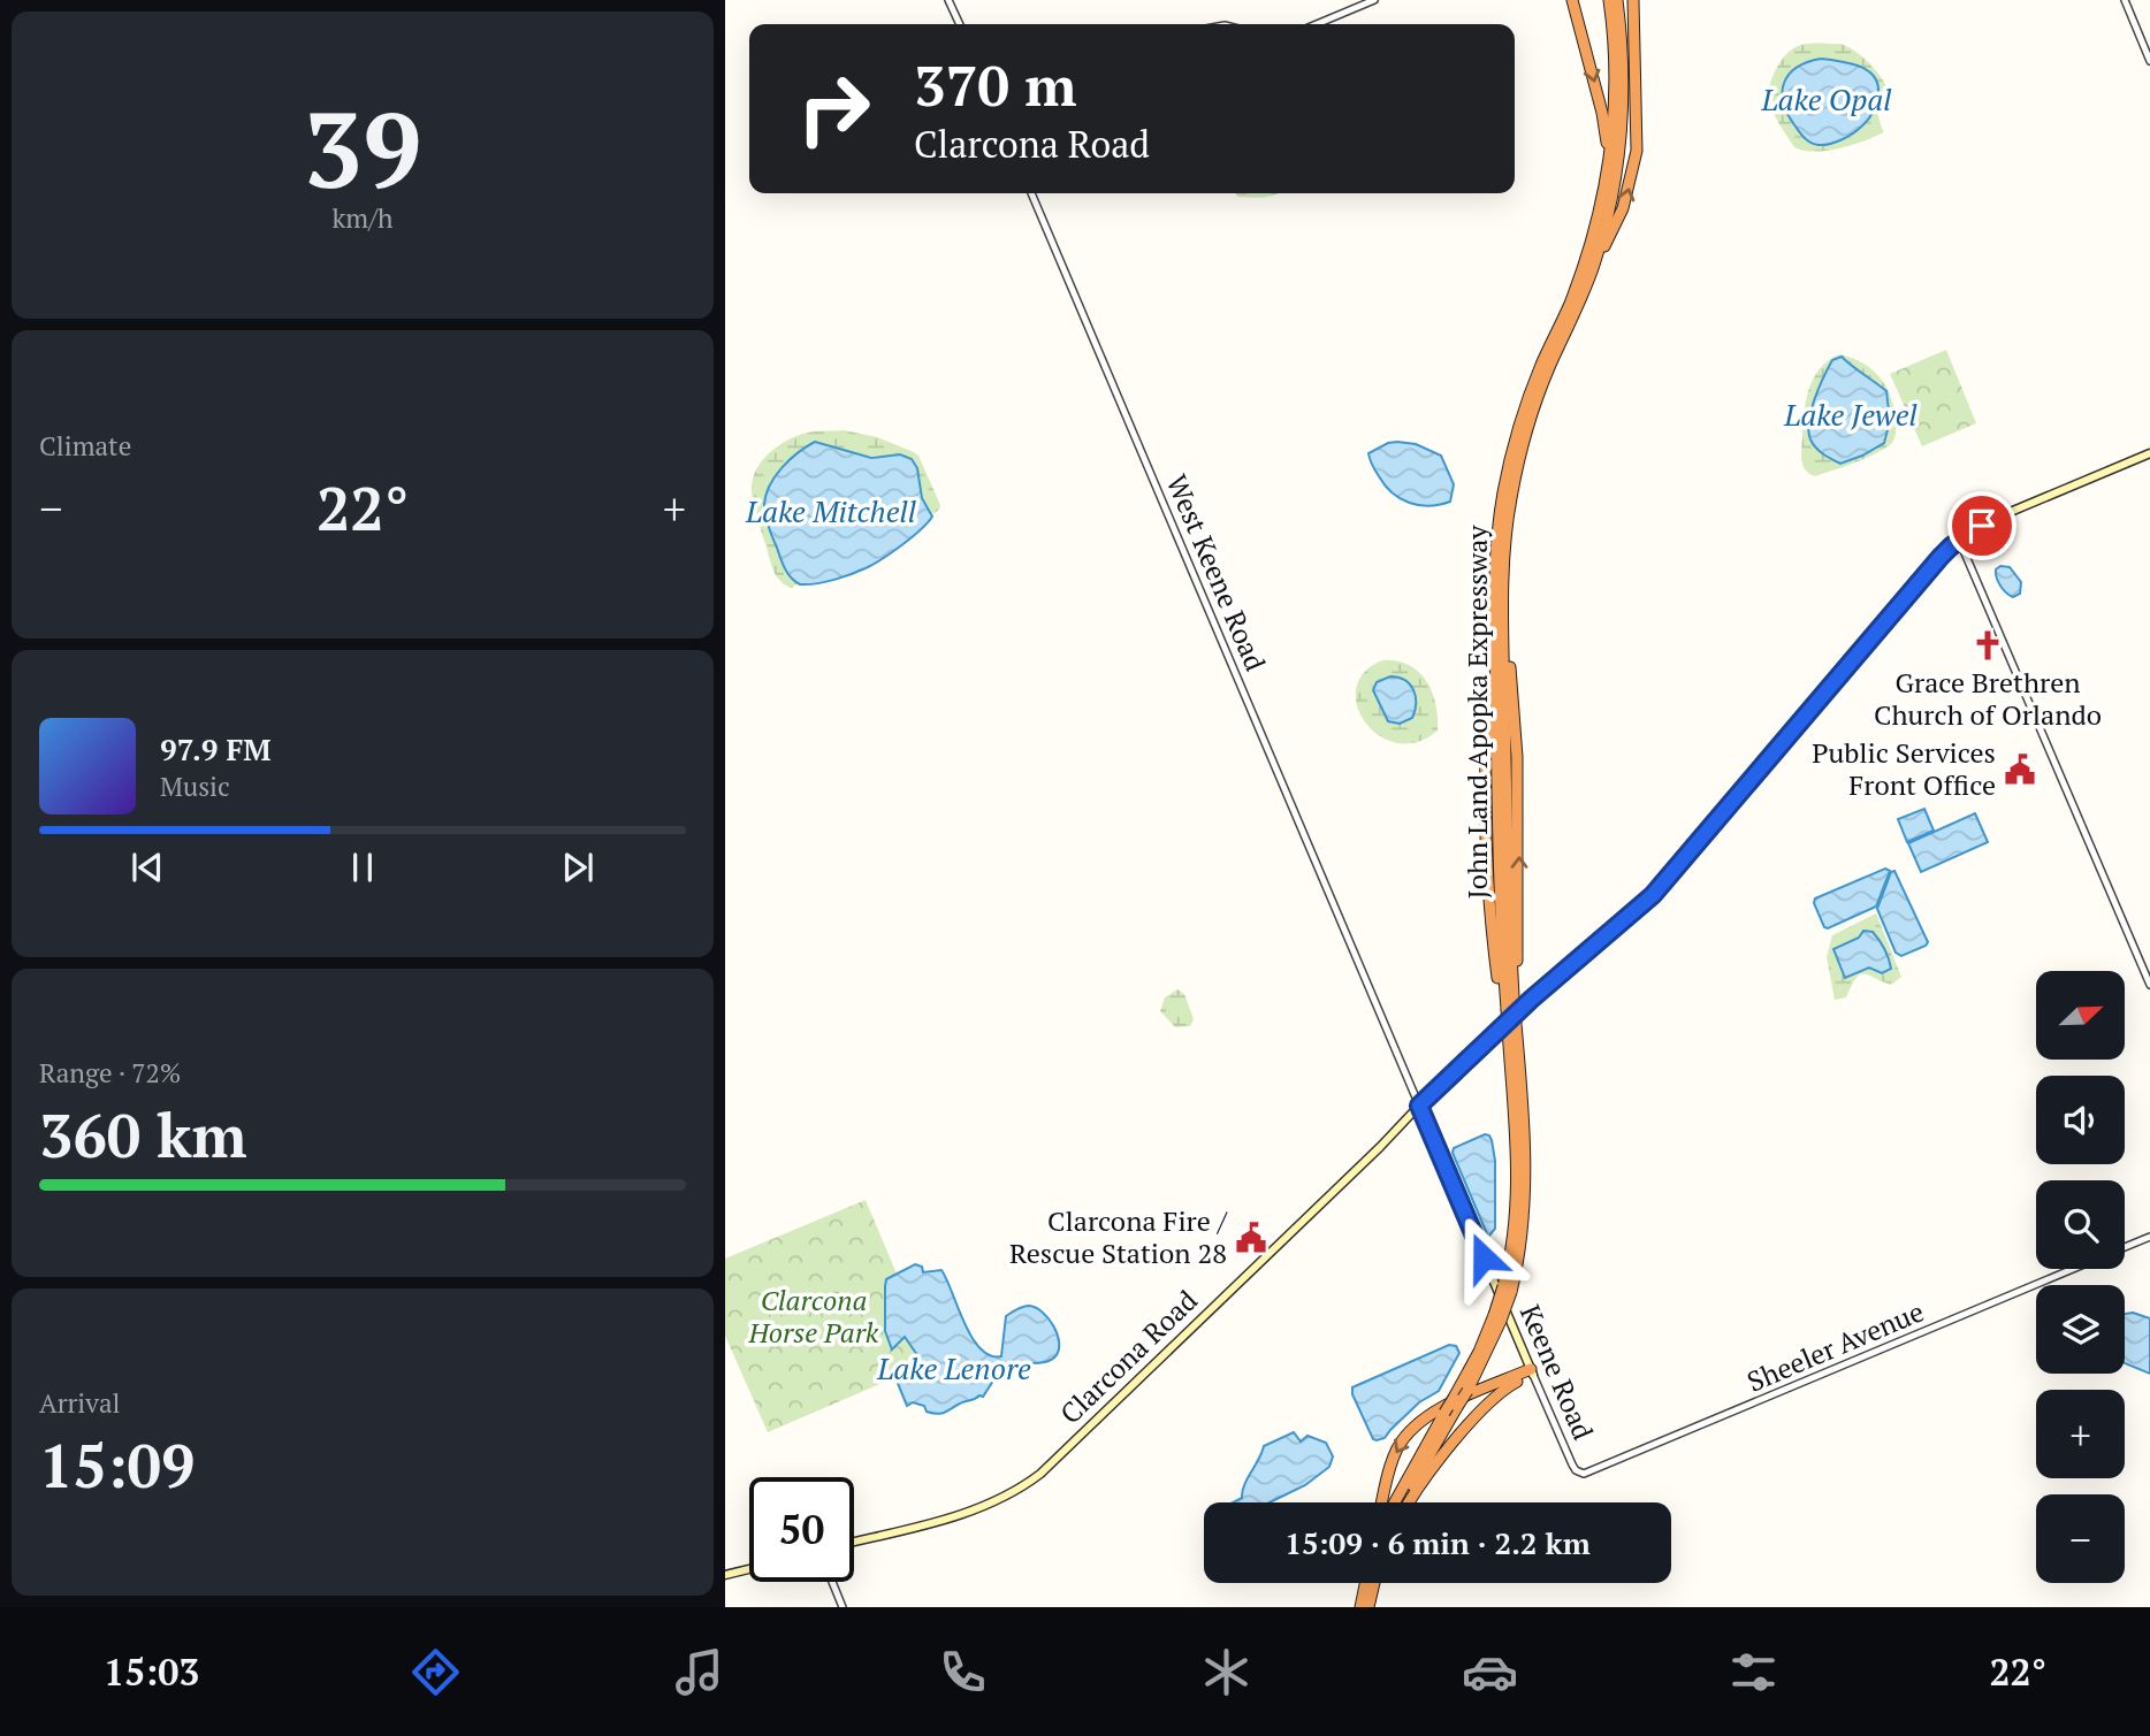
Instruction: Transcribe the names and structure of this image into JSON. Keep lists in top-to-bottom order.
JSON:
{
  "streets": {
    "highway": ["John Land Apopka Expressway"],
    "main road": ["Clarcona Road", "Keene Road"],
    "street": ["West Keene Road", "Sheeler Avenue"]
  },
  "crossings": [
    ["West Keene Road", "Keene Road"],
    ["Sheeler Avenue", "Keene Road"],
    ["Clarcona Road", "Keene Road"]
  ],
  "water": [
    "Lake Opal",
    "Lake Jewel",
    "Lake Mitchell",
    "Lake Lenore"
  ],
  "parks": ["Clarcona Horse Park"],
  "places": {
    "church": ["Grace Brethren Church of Orlando"],
    "public building": ["Public Services Front Office", "Clarcona Fire / Rescue Station 28"]
  },
  "north": "top right",
  "page": {
    "tile": [
      ["39", "km/h"],
      "Climate",
      ["Range · 72%", "360 km"],
      ["Arrival", "15:09"]
    ],
    "turn": ["370 m", "Clarcona Road"],
    "heat": ["−", "22°", "+"],
    "song": ["97.9 FM", "Music"],
    "map_buttons": ["+", "−"],
    "limit": "50",
    "trip": "15:09 · 6 min · 2.2 km",
    "tabs": ["15:03", "22°"]
  }
}
